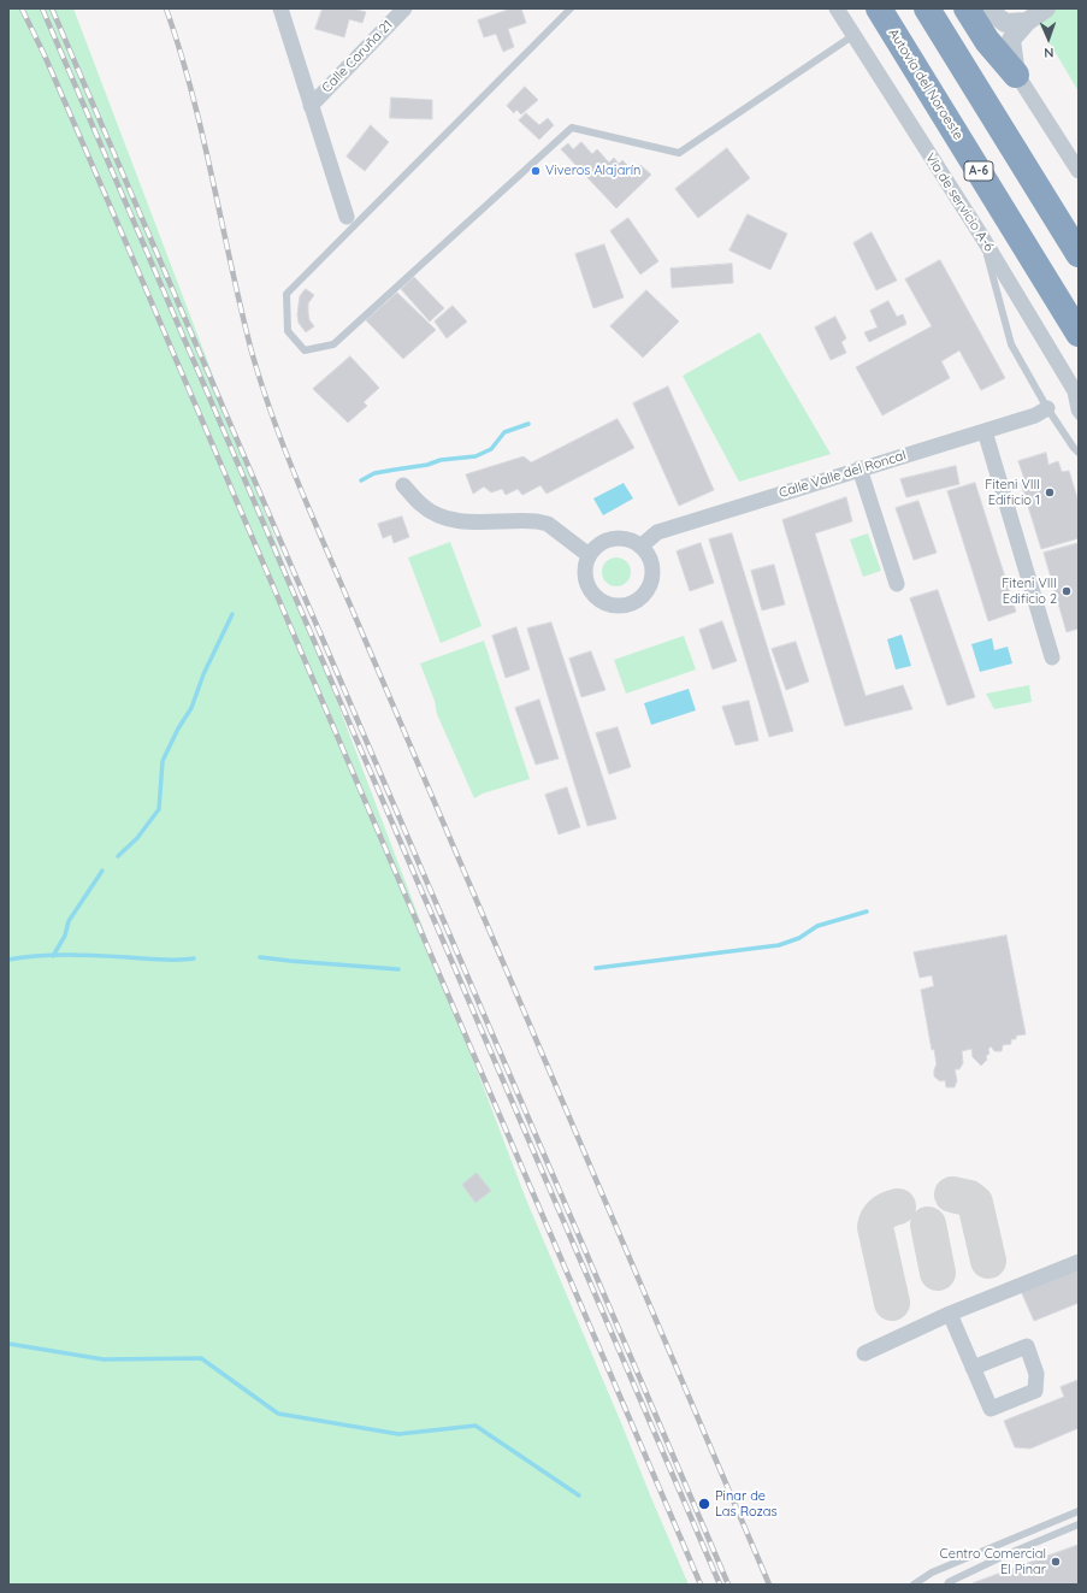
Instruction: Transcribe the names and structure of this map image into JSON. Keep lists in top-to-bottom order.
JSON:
{
  "streets": {
    "highway": ["Autovía del Noroeste", "A-6"],
    "street": ["Calle Coruña 21", "Vía de servicio A-6", "Calle Valle del Roncal"]
  },
  "places": [
    "Viveros Alajarín",
    "Fiteni VIII Edificio 1",
    "Fiteni VIII Edificio 2",
    "Pinar de Las Rozas",
    "Centro Comercial El Pinar"
  ],
  "north": "bottom"
}
